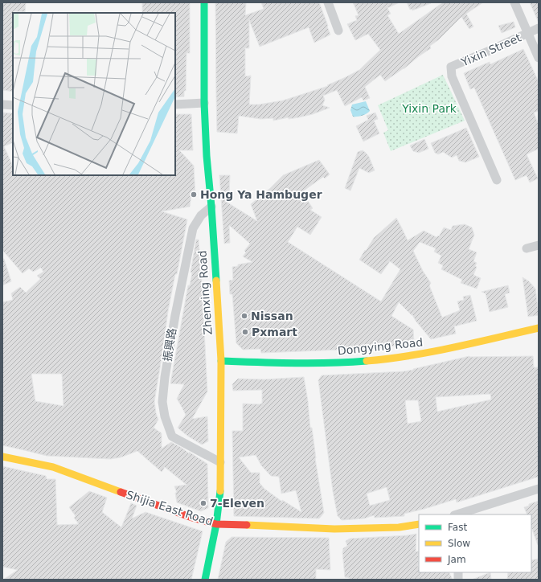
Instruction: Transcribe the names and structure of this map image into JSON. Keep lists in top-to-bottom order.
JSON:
{
  "streets": {
    "street": [
      "Yixin Street",
      "Zhenxing Road",
      "振興路",
      "Dongying Road",
      "Shijia East Road"
    ]
  },
  "crossings": [
    ["Zhenxing Road", "振興路"],
    ["Zhenxing Road", "Dongying Road"],
    ["Zhenxing Road", "Shijia East Road"]
  ],
  "parks": ["Yixin Park"],
  "places": [
    "Hong Ya Hambuger",
    "Nissan",
    "Pxmart",
    "7-Eleven"
  ],
  "legend": ["Fast", "Slow", "Jam"]
}
